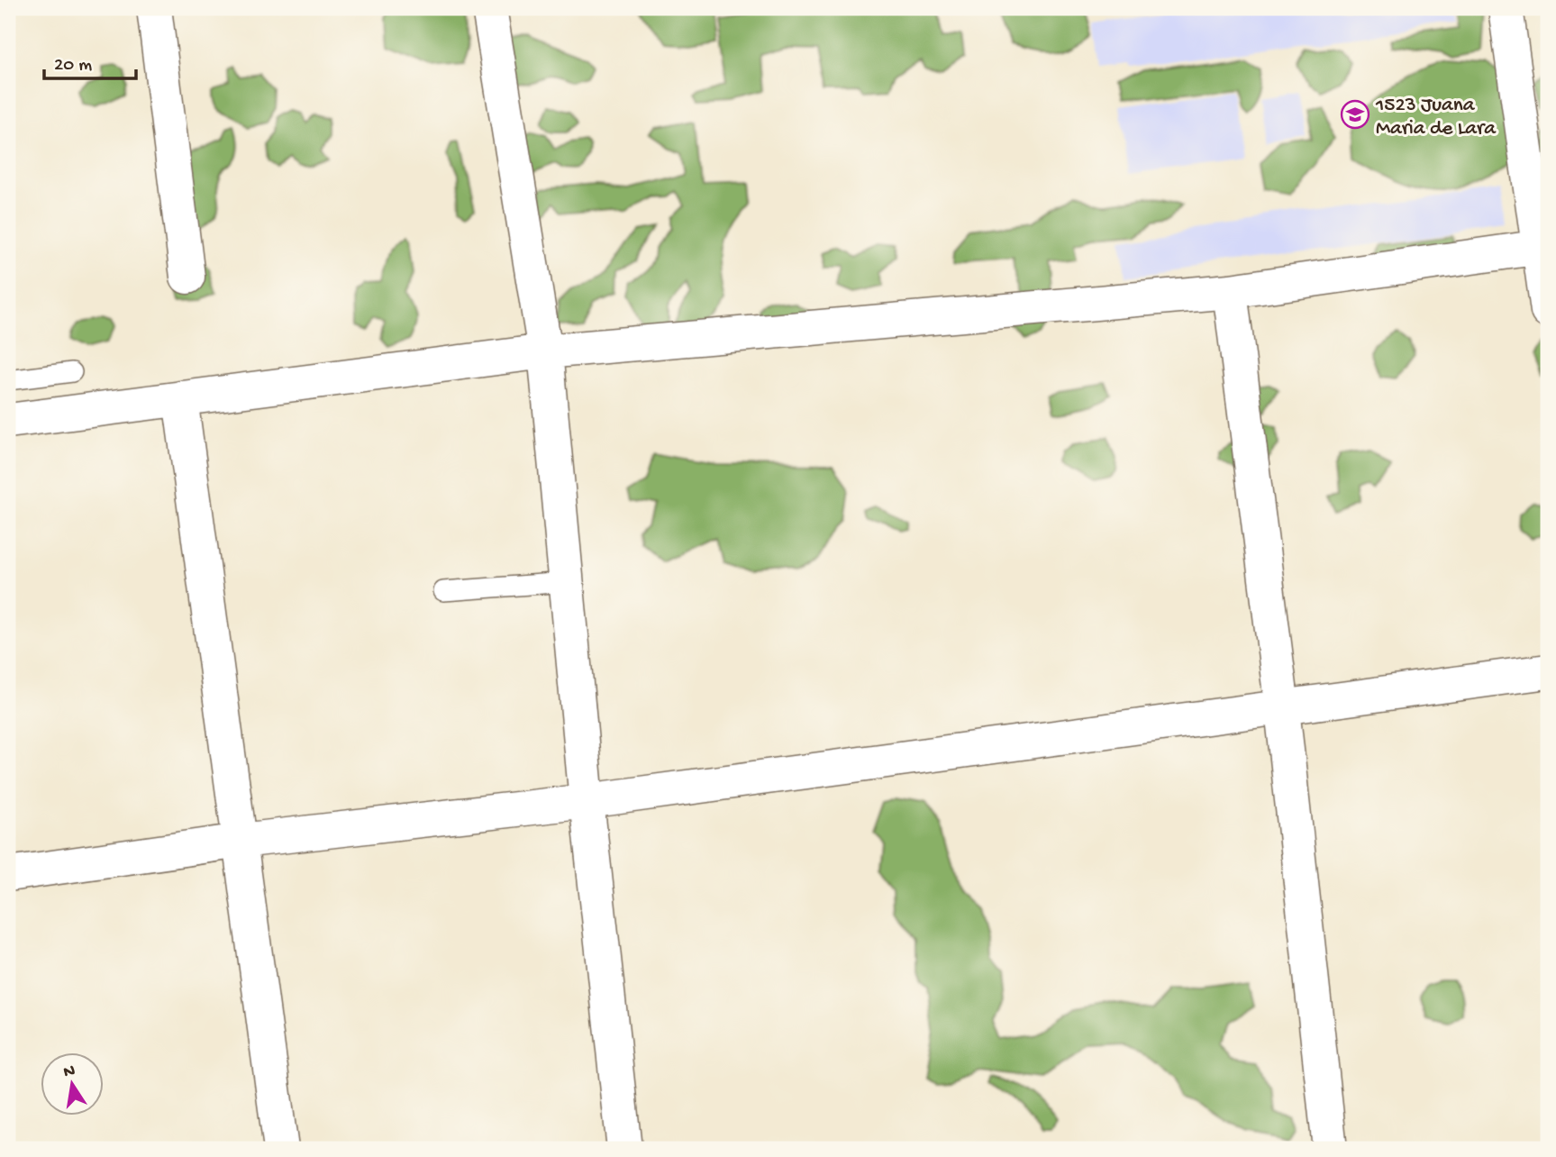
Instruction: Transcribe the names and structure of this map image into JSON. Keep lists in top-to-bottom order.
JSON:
{
  "places": {
    "school or university": ["1523 Juana Maria de Lara"]
  },
  "scale_bar": "20 m",
  "north": "top"
}
